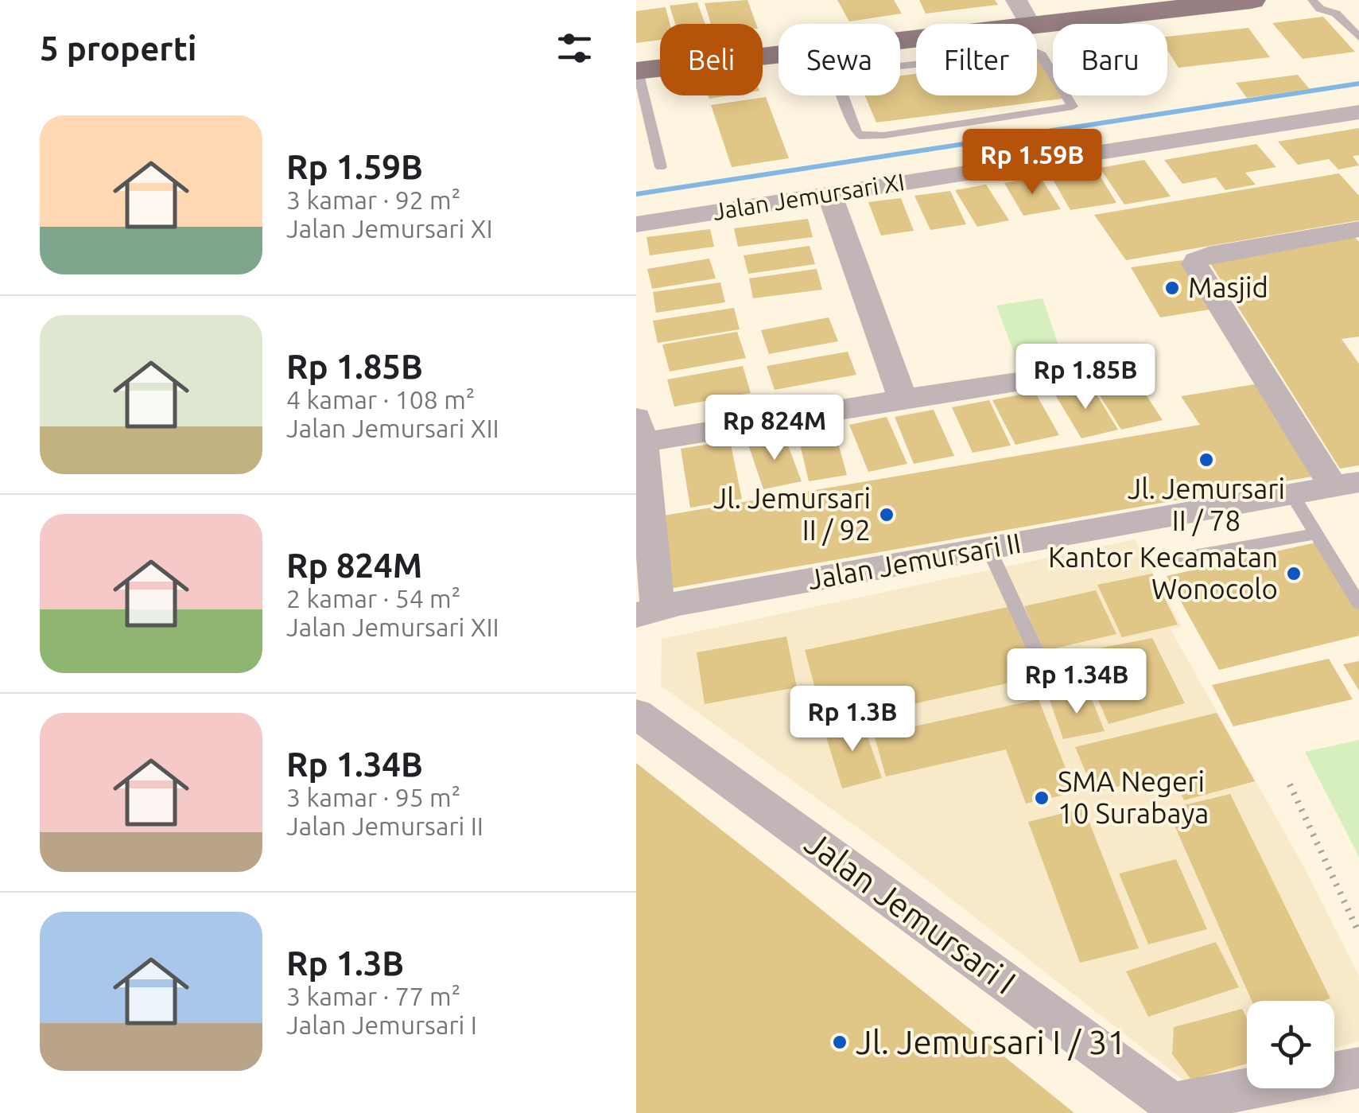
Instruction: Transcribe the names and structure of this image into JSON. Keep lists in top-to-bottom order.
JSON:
{
  "streets": {
    "street": ["Jalan Jemursari XI", "Jalan Jemursari II", "Jalan Jemursari I"]
  },
  "places": [
    "Masjid",
    "Jl. Jemursari II / 78",
    "Jl. Jemursari II / 92",
    "Kantor Kecamatan Wonocolo",
    "SMA Negeri 10 Surabaya",
    "Jl. Jemursari I / 31"
  ],
  "page": {
    "heading": "5 properti",
    "chip": [
      "Beli",
      "Sewa",
      "Filter",
      "Baru"
    ],
    "list": [
      {
        "name": "Rp 1.59B",
        "note": "3 kamar · 92 m² · Jalan Jemursari XI"
      },
      {
        "name": "Rp 1.85B",
        "note": "4 kamar · 108 m² · Jalan Jemursari XII"
      },
      {
        "name": "Rp 824M",
        "note": "2 kamar · 54 m² · Jalan Jemursari XII"
      },
      {
        "name": "Rp 1.34B",
        "note": "3 kamar · 95 m² · Jalan Jemursari II"
      },
      {
        "name": "Rp 1.3B",
        "note": "3 kamar · 77 m² · Jalan Jemursari I"
      }
    ],
    "price": [
      "Rp 1.59B",
      "Rp 1.85B",
      "Rp 824M",
      "Rp 1.34B",
      "Rp 1.3B"
    ]
  }
}
